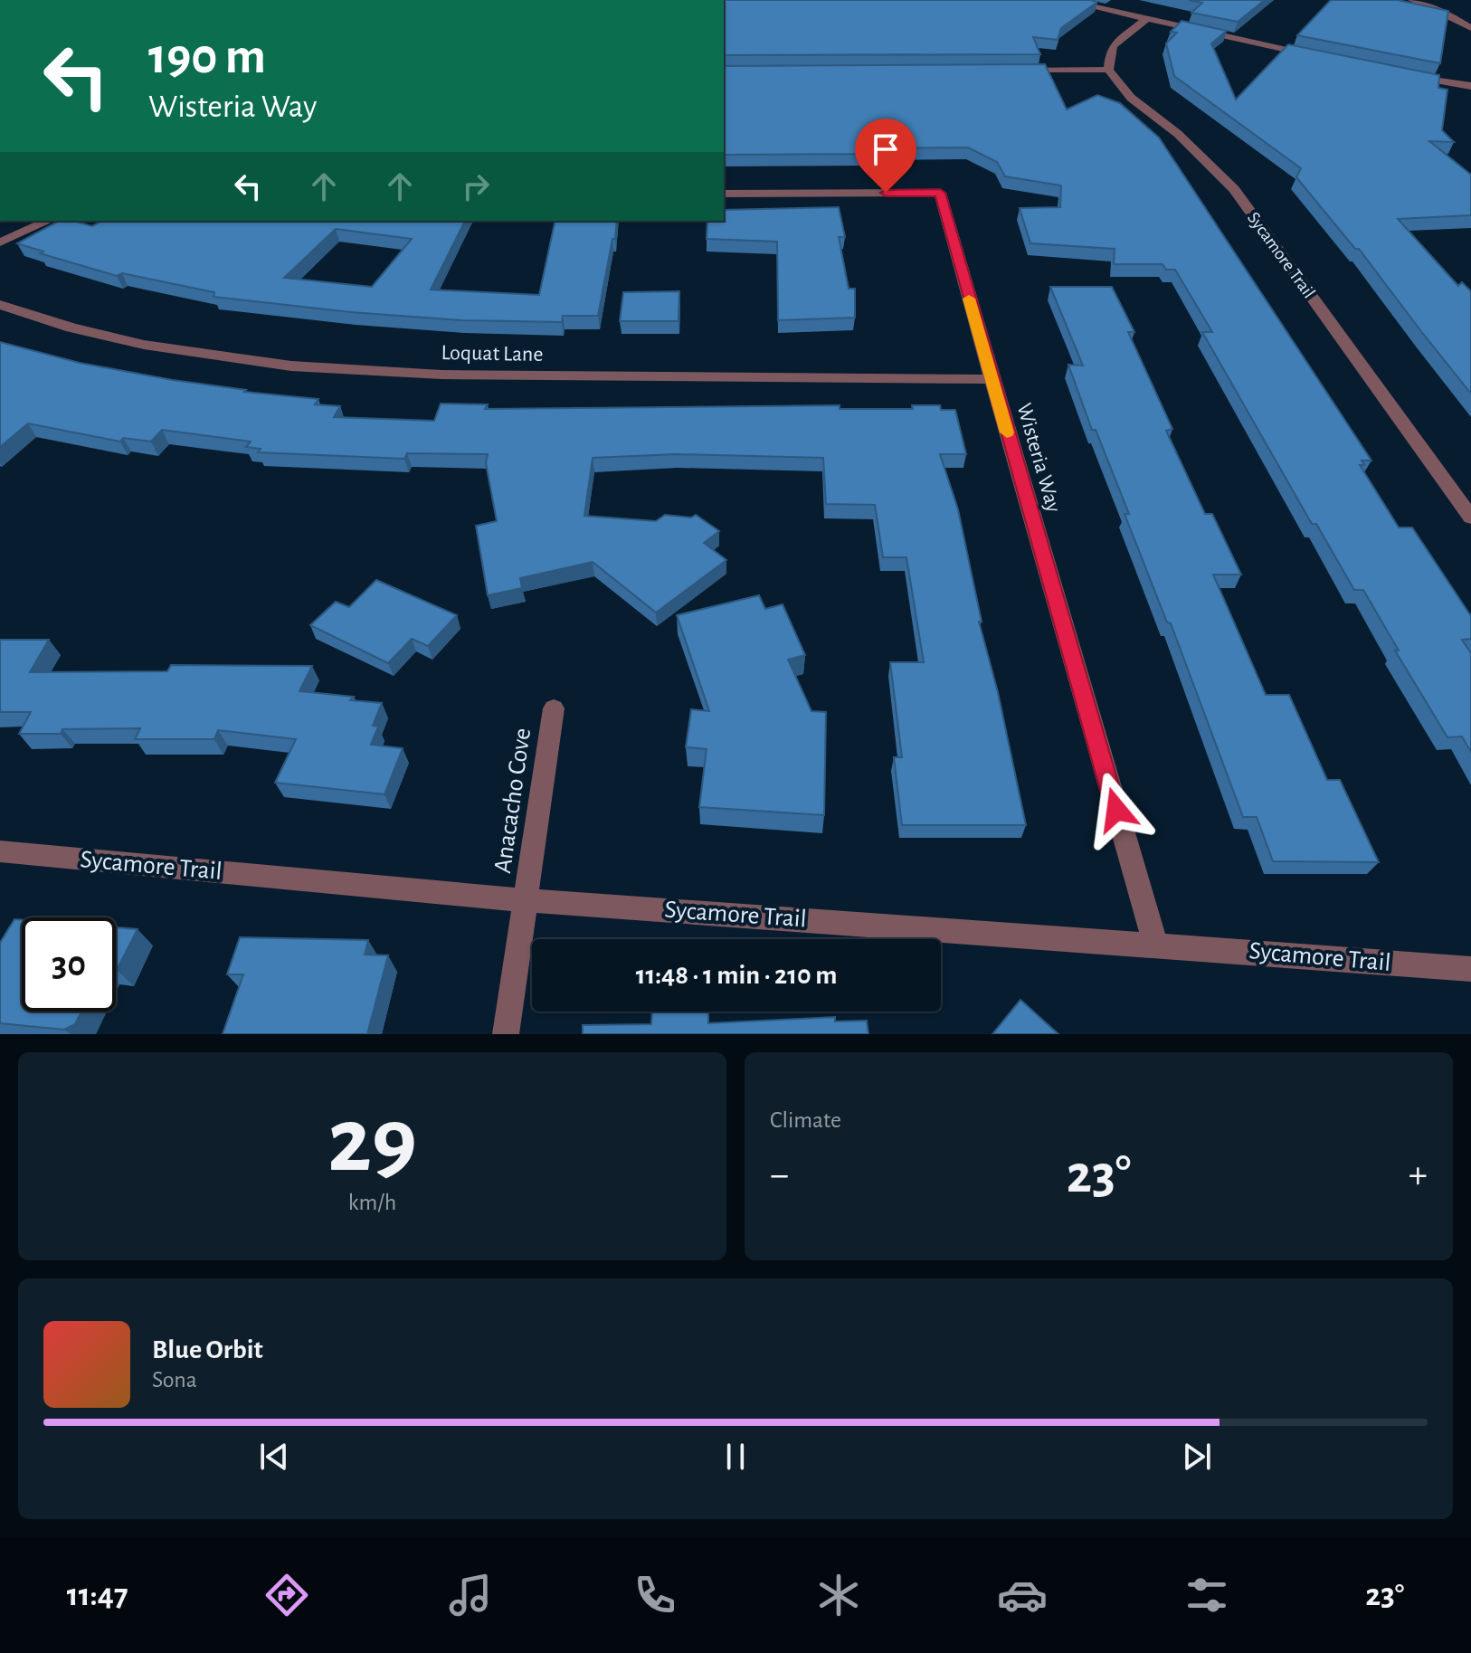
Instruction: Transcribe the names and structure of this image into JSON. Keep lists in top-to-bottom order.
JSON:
{
  "streets": {
    "street": [
      "Sycamore Trail",
      "Loquat Lane",
      "Wisteria Way",
      "Anacacho Cove"
    ]
  },
  "crossings": [
    ["Sycamore Trail", "Wisteria Way"],
    ["Sycamore Trail", "Anacacho Cove"],
    ["Loquat Lane", "Wisteria Way"]
  ],
  "page": {
    "turn": ["190 m", "Wisteria Way"],
    "limit": "30",
    "trip": "11:48 · 1 min · 210 m",
    "tile": [
      ["29", "km/h"],
      "Climate"
    ],
    "heat": ["−", "23°", "+"],
    "song": ["Blue Orbit", "Sona"],
    "tabs": ["11:47", "23°"]
  }
}
